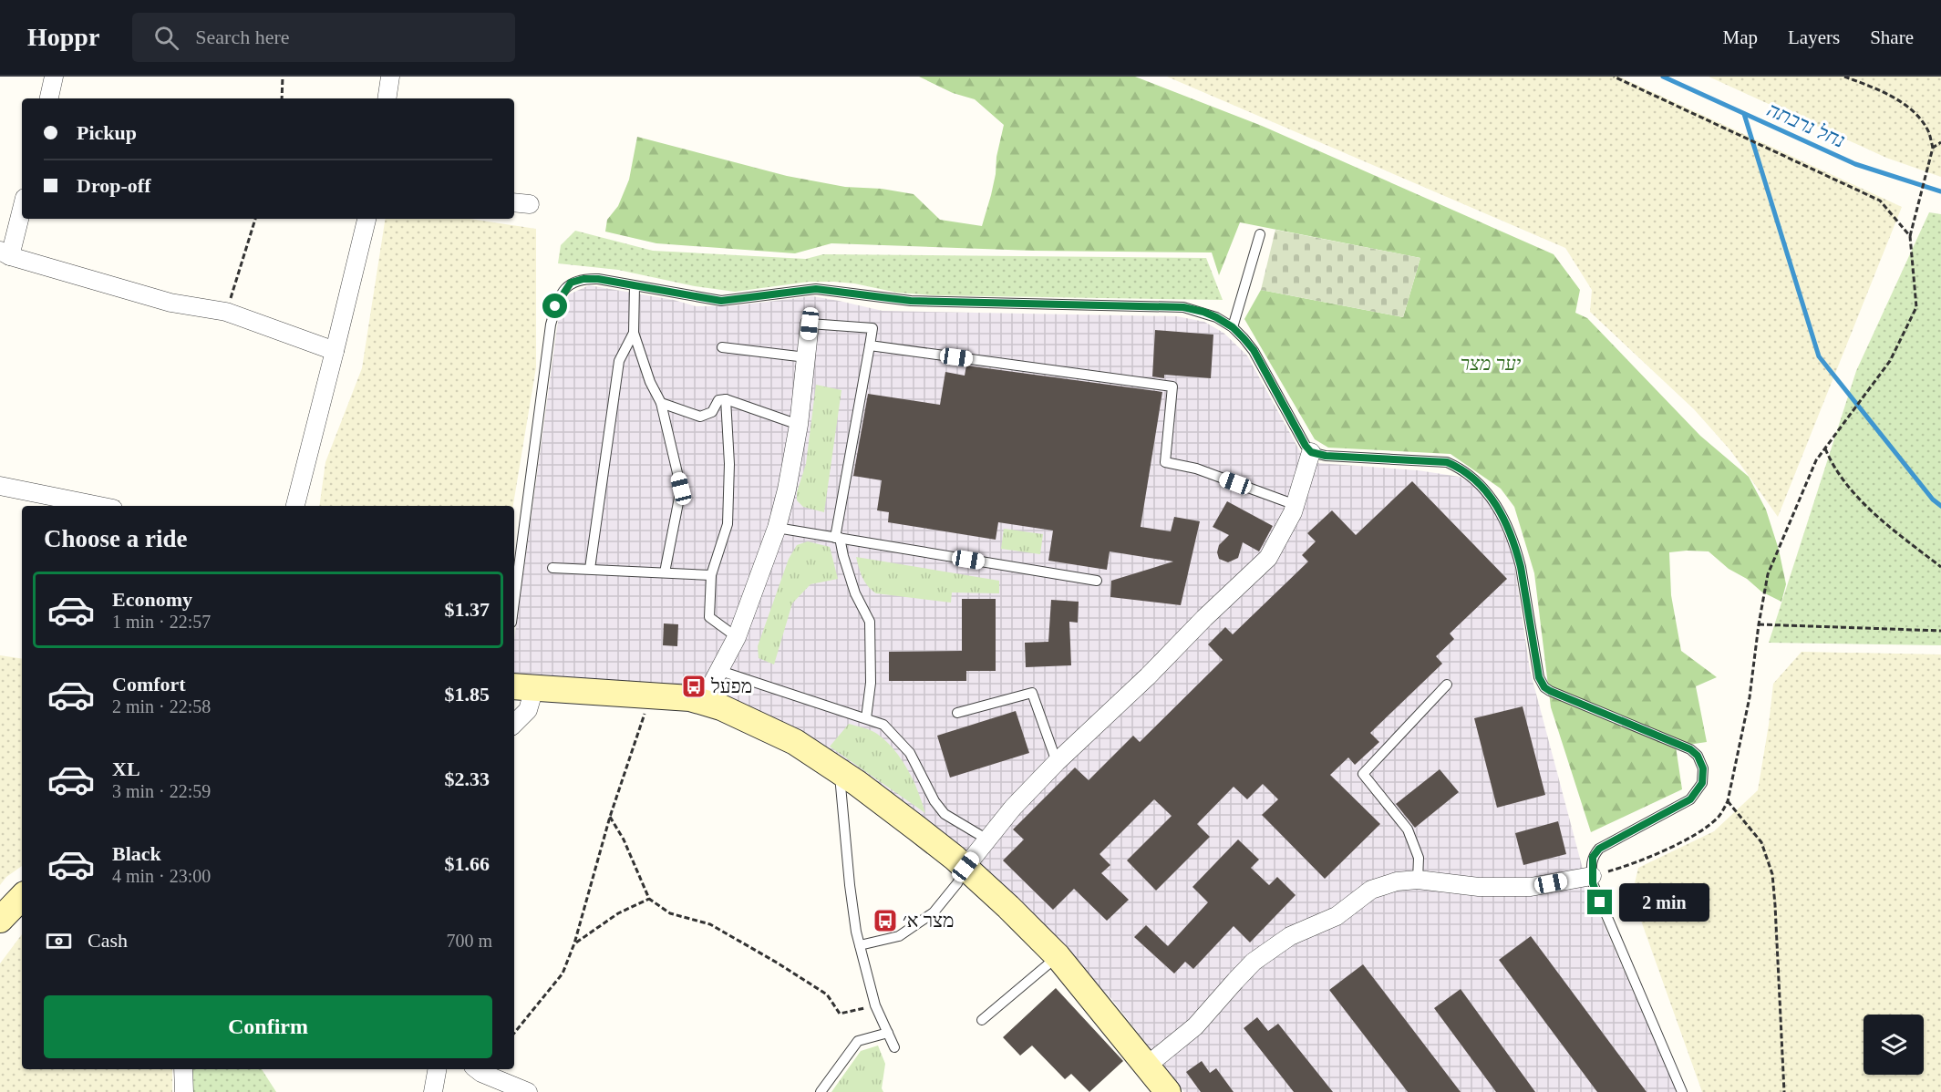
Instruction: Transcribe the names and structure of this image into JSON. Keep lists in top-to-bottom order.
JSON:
{
  "water": ["נחל נרבתה"],
  "parks": ["יער מצר"],
  "places": {
    "bus stop": ["מפעל", "מצר א׳"]
  },
  "page": {
    "header": "Hoppr",
    "search": "Search here",
    "nav": ["Map", "Layers", "Share"],
    "banner": ["Pickup", "Drop-off"],
    "heading": "Choose a ride",
    "list": [
      {
        "name": "Economy",
        "note": "1 min · 22:57",
        "value": "$1.37"
      },
      {
        "name": "Comfort",
        "note": "2 min · 22:58",
        "value": "$1.85"
      },
      {
        "name": "XL",
        "note": "3 min · 22:59",
        "value": "$2.33"
      },
      {
        "name": "Black",
        "note": "4 min · 23:00",
        "value": "$1.66"
      }
    ],
    "bubble": "2 min",
    "pay": ["Cash", "700 m"],
    "buttons": "Confirm"
  }
}
